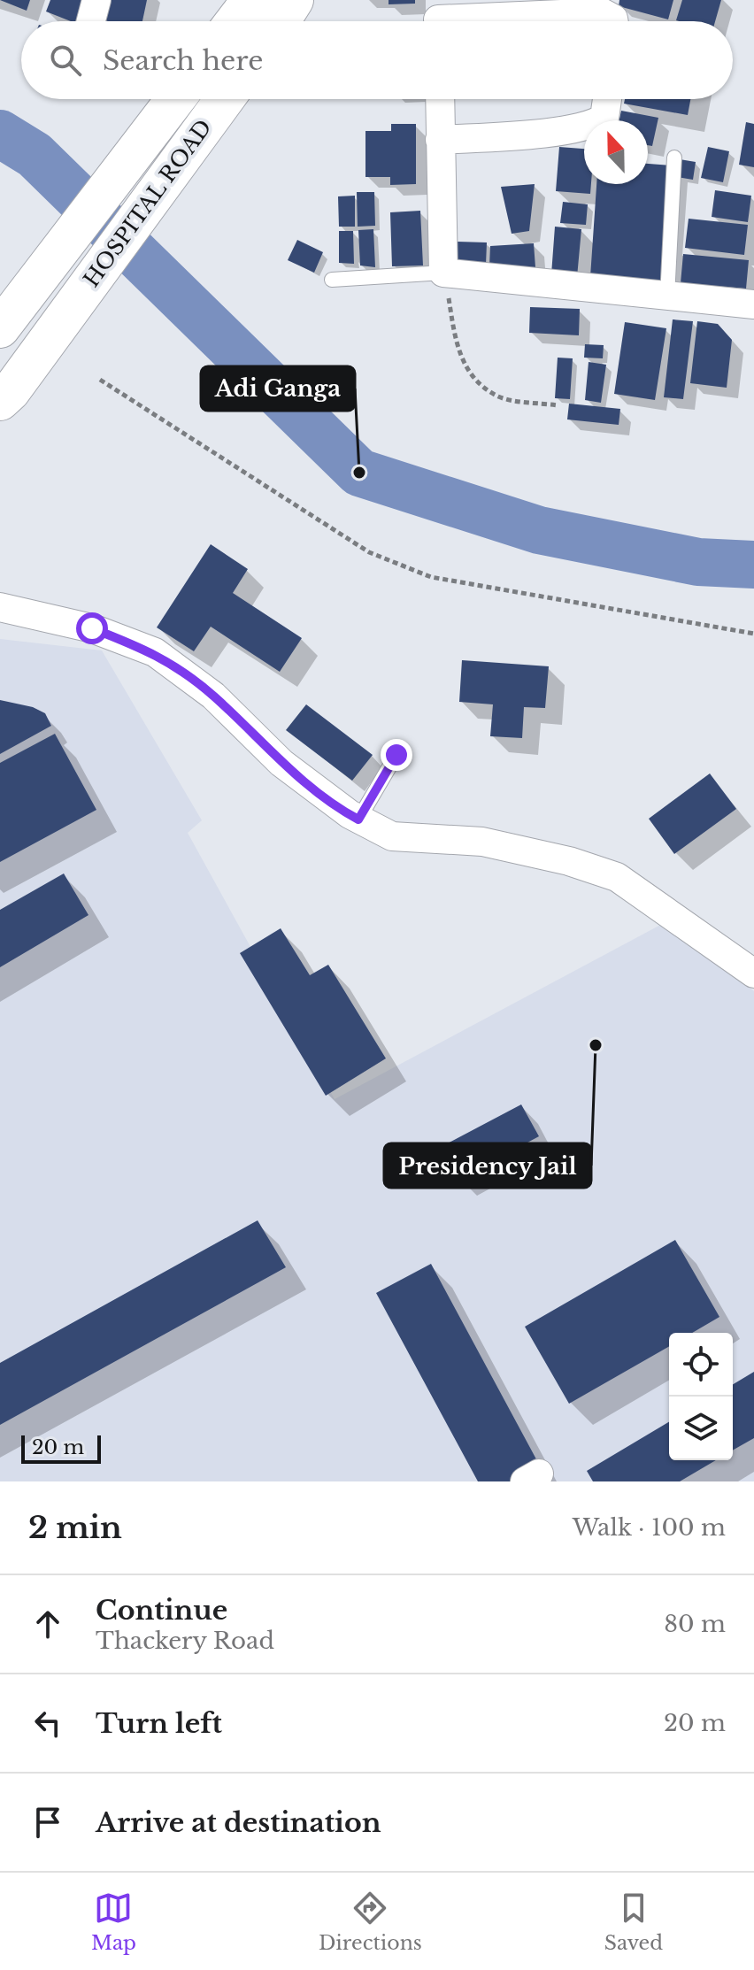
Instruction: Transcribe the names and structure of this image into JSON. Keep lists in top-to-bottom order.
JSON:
{
  "streets": {
    "main road": ["HOSPITAL ROAD"]
  },
  "places": ["Adi Ganga", "Presidency Jail"],
  "scale_bar": "20 m",
  "north": "top",
  "page": {
    "search": "Search here",
    "scale": "20 m",
    "heading": ["2 min", "Walk · 100 m"],
    "list": [
      ["Continue", "Thackery Road", "80 m"],
      ["Turn left", "20 m"],
      "Arrive at destination"
    ],
    "nav": ["Map", "Directions", "Saved"]
  }
}
